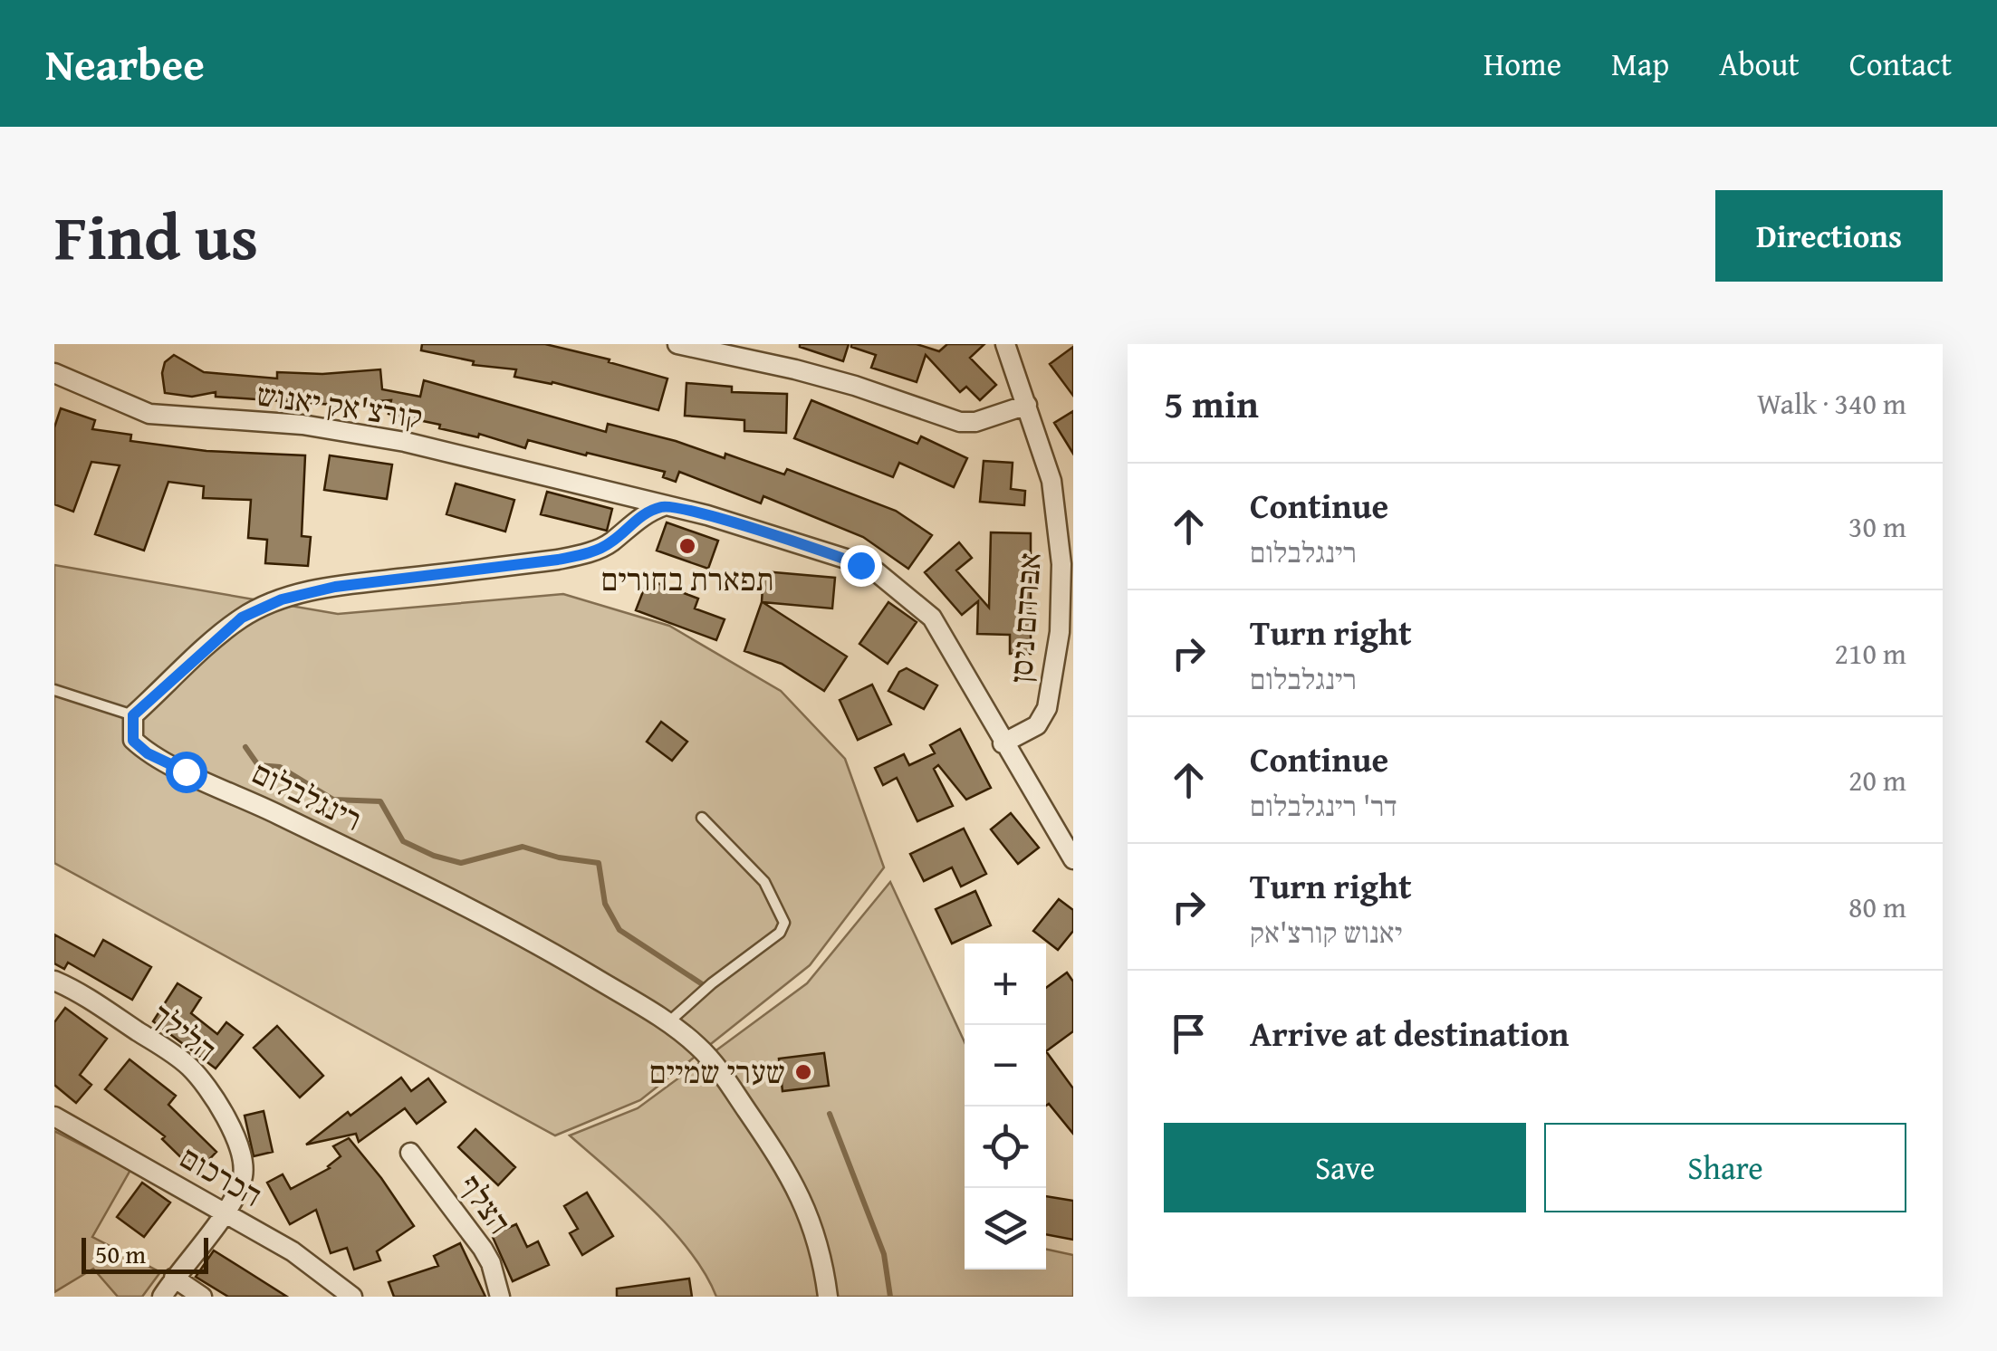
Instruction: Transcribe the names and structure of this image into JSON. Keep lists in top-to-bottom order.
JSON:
{
  "streets": {
    "street": [
      "קורצ'אק יאנוש",
      "אברהם ניסן",
      "רינגלבלום",
      "הלילך",
      "הכרכום",
      "הצלף"
    ]
  },
  "crossings": [
    ["קורצ'אק יאנוש", "אברהם ניסן"],
    ["הלילך", "הכרכום"]
  ],
  "places": ["תפארת בחורים", "שערי שמיים"],
  "scale_bar": "50 m",
  "page": {
    "header": "Nearbee",
    "nav": [
      "Home",
      "Map",
      "About",
      "Contact"
    ],
    "title": "Find us",
    "buttons": [
      "Directions",
      ["Save", "Share"]
    ],
    "heading": ["5 min", "Walk · 340 m"],
    "list": [
      ["Continue", "רינגלבלום", "30 m"],
      ["Turn right", "רינגלבלום", "210 m"],
      ["Continue", "דר' רינגלבלום", "20 m"],
      ["Turn right", "יאנוש קורצ'אק", "80 m"],
      "Arrive at destination"
    ],
    "map_buttons": ["+", "−"],
    "scale": "50 m"
  }
}
